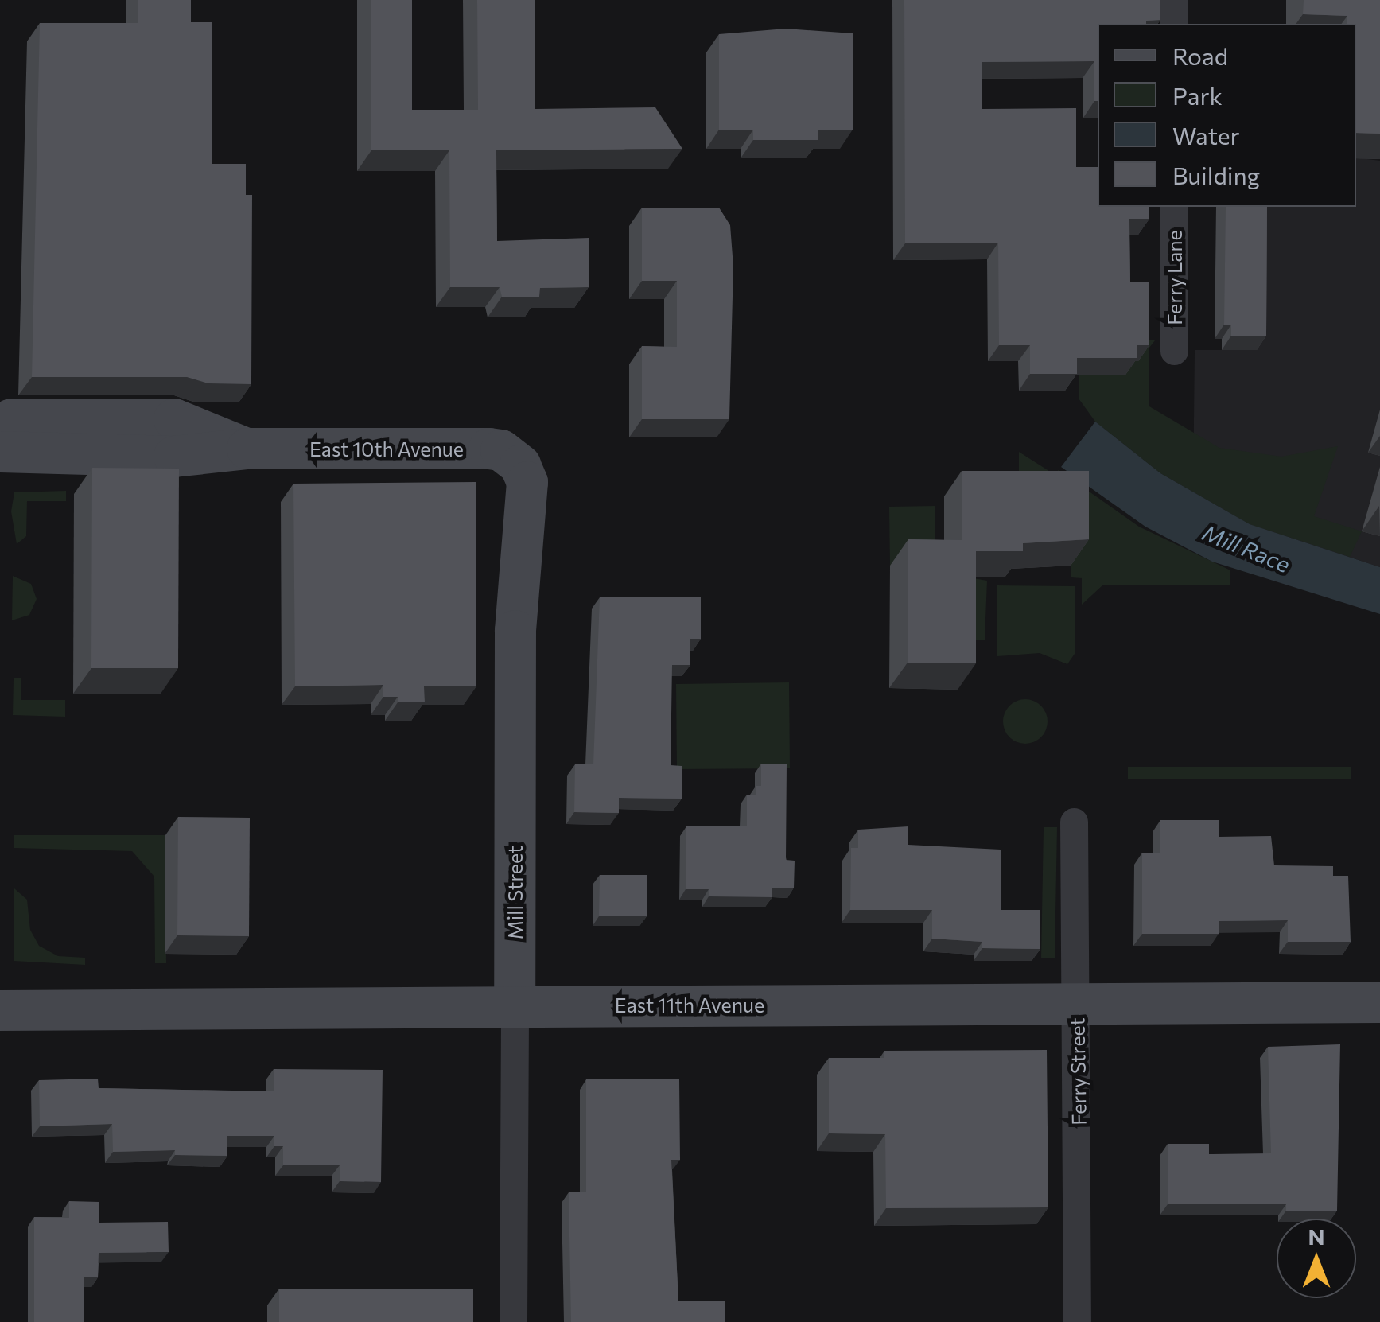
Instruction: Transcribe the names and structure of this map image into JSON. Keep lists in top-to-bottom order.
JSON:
{
  "streets": {
    "main road": ["East 10th Avenue", "Mill Street", "East 11th Avenue"],
    "street": ["Ferry Lane", "Ferry Street"]
  },
  "crossings": [
    ["East 10th Avenue", "Mill Street"],
    ["Mill Street", "East 11th Avenue"],
    ["East 11th Avenue", "Ferry Street"]
  ],
  "water": ["Mill Race"],
  "legend": [
    "Road",
    "Park",
    "Water",
    "Building"
  ],
  "north": "top"
}
